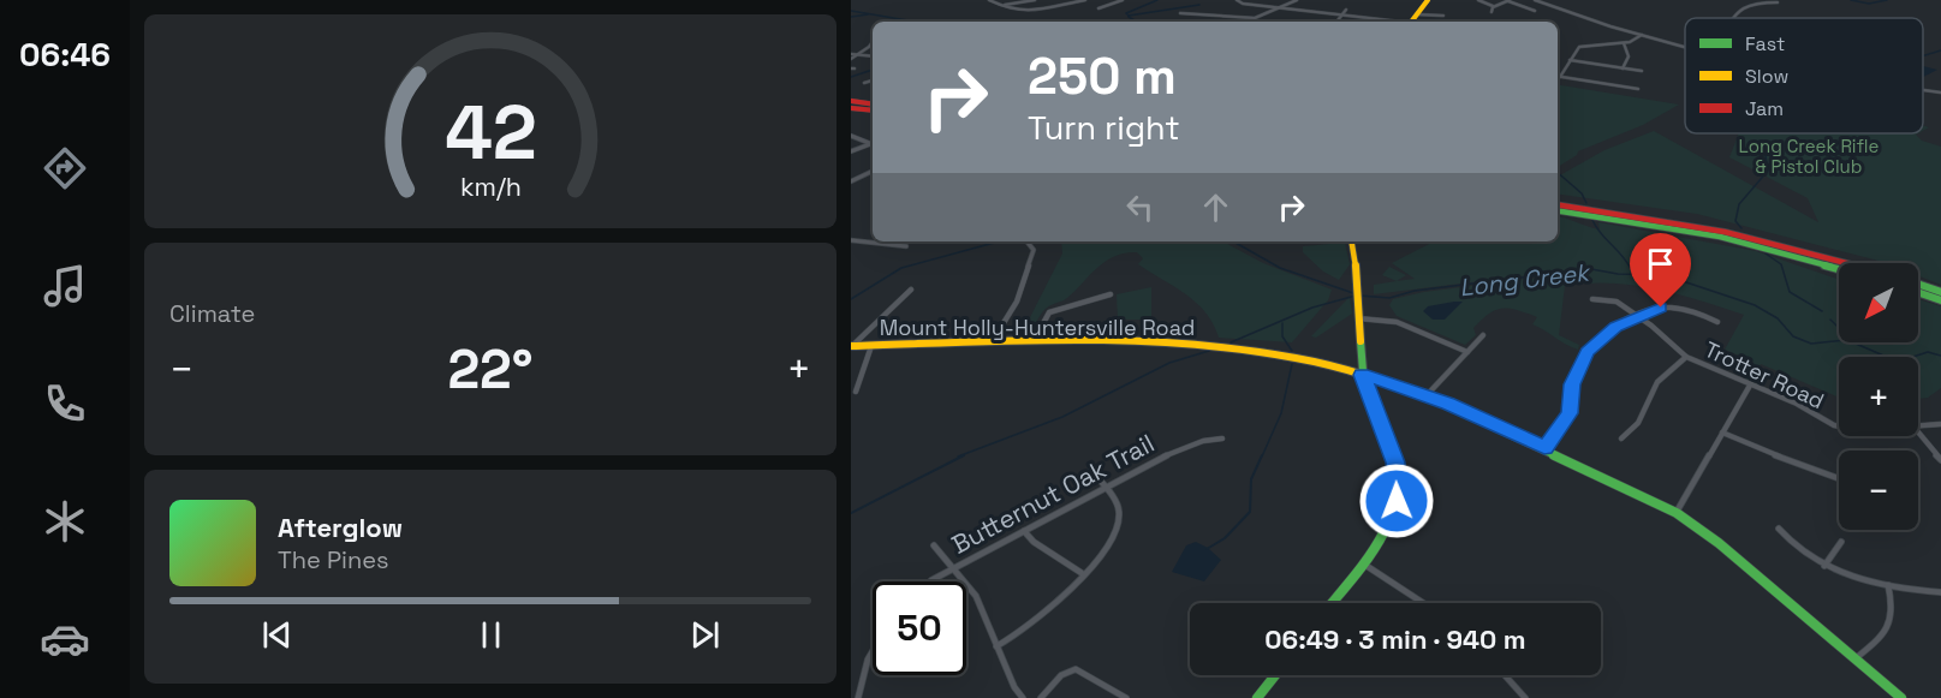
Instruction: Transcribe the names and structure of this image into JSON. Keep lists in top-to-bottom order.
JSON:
{
  "streets": {
    "main road": ["Mount Holly-Huntersville Road"],
    "street": ["Trotter Road", "Butternut Oak Trail"]
  },
  "water": ["Long Creek"],
  "parks": ["Long Creek Rifle & Pistol Club"],
  "legend": ["Fast", "Slow", "Jam"],
  "north": "bottom left",
  "page": {
    "tabs": "06:46",
    "turn": ["250 m", "Turn right"],
    "tile": "Climate",
    "map_buttons": ["+", "−"],
    "heat": ["−", "22°", "+"],
    "song": ["Afterglow", "The Pines"],
    "limit": "50",
    "trip": "06:49 · 3 min · 940 m",
    "gauge": ["42", "km/h"]
  }
}
